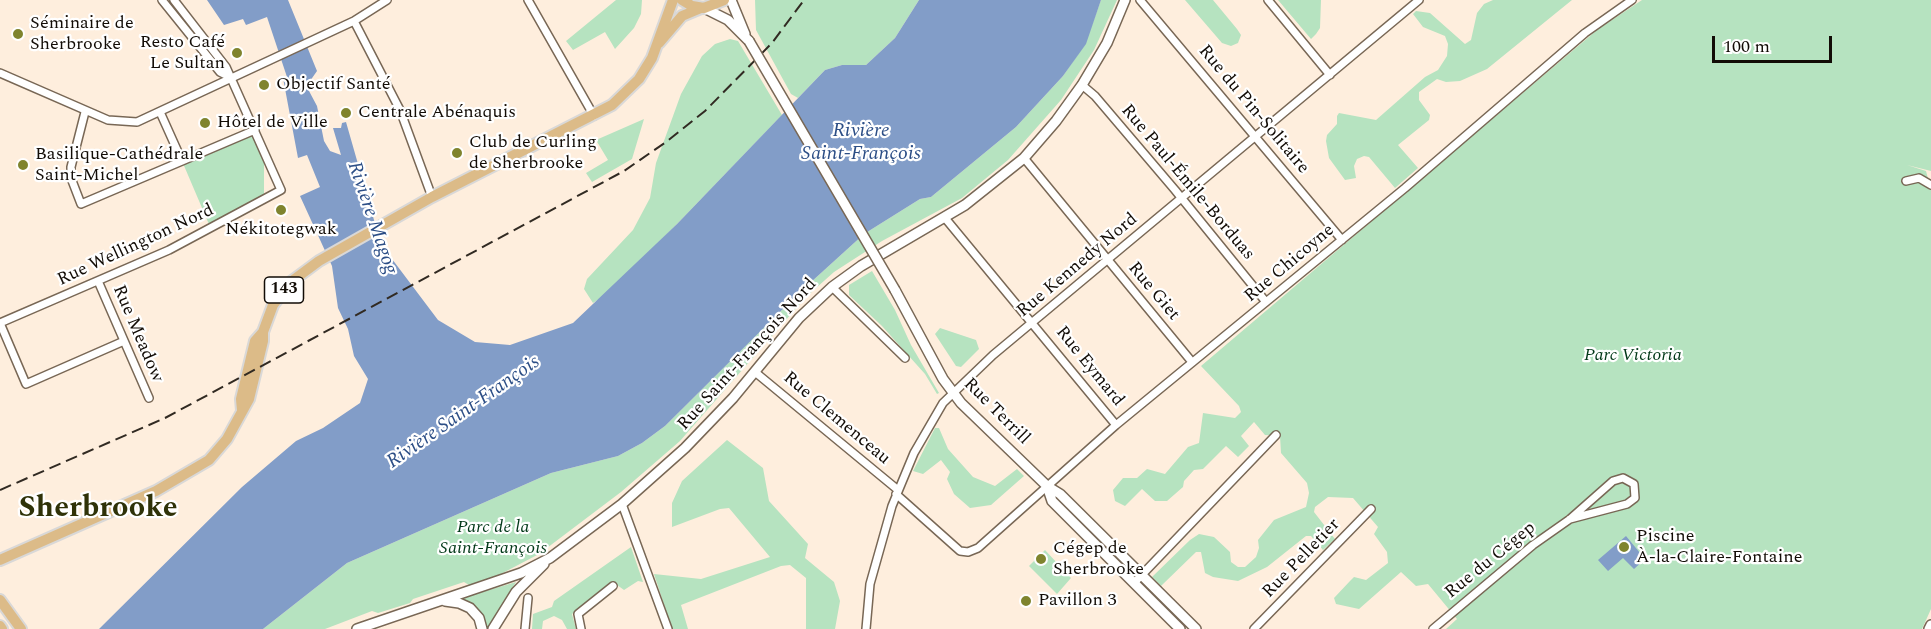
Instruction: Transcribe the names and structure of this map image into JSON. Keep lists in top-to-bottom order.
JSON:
{
  "streets": {
    "main road": ["143"],
    "street": [
      "Rue du Pin-Solitaire",
      "Rue Paul-Émile-Borduas",
      "Rue Wellington Nord",
      "Rue Chicoyne",
      "Rue Kennedy Nord",
      "Rue Giet",
      "Rue Meadow",
      "Rue Saint-François Nord",
      "Rue Eymard",
      "Rue Terrill",
      "Rue Clemenceau",
      "Rue Pelletier",
      "Rue du Cégep"
    ]
  },
  "crossings": [
    ["Rue du Pin-Solitaire", "Rue Chicoyne"],
    ["Rue du Pin-Solitaire", "Rue Kennedy Nord"],
    ["Rue Paul-Émile-Borduas", "Rue Chicoyne"],
    ["Rue Paul-Émile-Borduas", "Rue Kennedy Nord"],
    ["Rue Paul-Émile-Borduas", "Rue Saint-François Nord"],
    ["Rue Wellington Nord", "Rue Meadow"],
    ["Rue Chicoyne", "Rue Giet"],
    ["Rue Chicoyne", "Rue Eymard"],
    ["Rue Chicoyne", "Rue Terrill"],
    ["Rue Chicoyne", "Rue Clemenceau"],
    ["Rue Kennedy Nord", "Rue Giet"],
    ["Rue Kennedy Nord", "Rue Eymard"],
    ["Rue Kennedy Nord", "Rue Terrill"],
    ["Rue Kennedy Nord", "Rue Clemenceau"],
    ["Rue Giet", "Rue Saint-François Nord"],
    ["Rue Saint-François Nord", "Rue Eymard"],
    ["Rue Saint-François Nord", "Rue Clemenceau"]
  ],
  "districts": ["Sherbrooke"],
  "water": ["Rivière Saint-François", "Rivière Magog"],
  "parks": ["Parc Victoria", "Parc de la Saint-François"],
  "places": [
    "Séminaire de Sherbrooke",
    "Resto Café Le Sultan",
    "Objectif Santé",
    "Centrale Abénaquis",
    "Hôtel de Ville",
    "Club de Curling de Sherbrooke",
    "Basilique-Cathédrale Saint-Michel",
    "Nékitotegwak",
    "Piscine À-la-Claire-Fontaine",
    "Cégep de Sherbrooke",
    "Pavillon 3"
  ],
  "scale_bar": "100 m"
}
